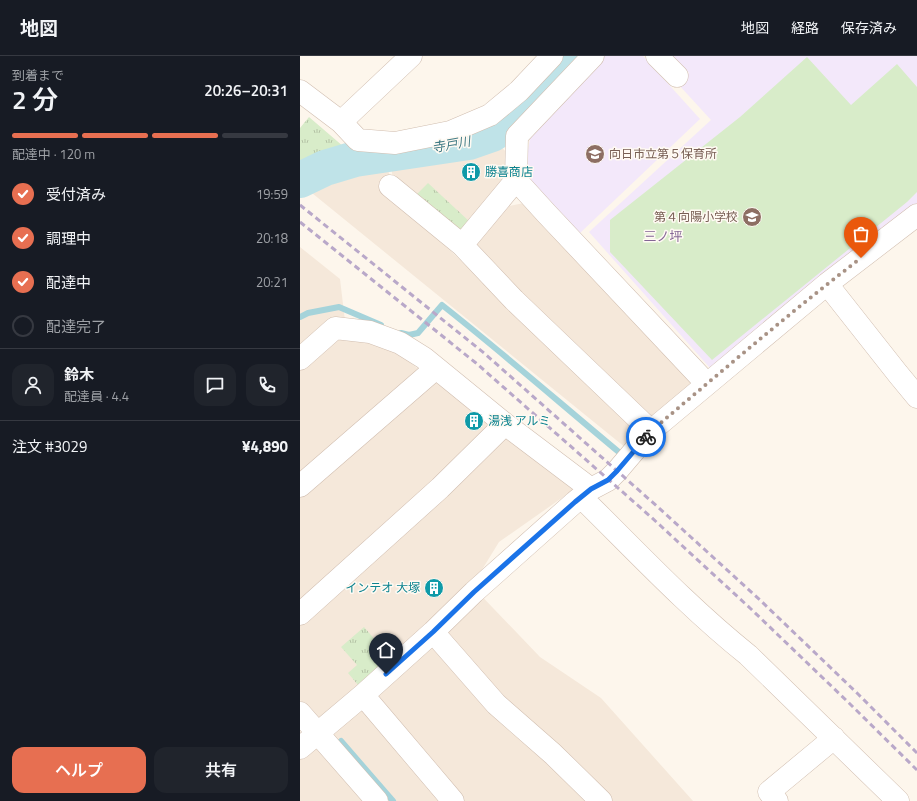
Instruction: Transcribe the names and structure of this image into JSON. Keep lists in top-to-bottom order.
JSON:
{
  "districts": ["三ノ坪"],
  "water": ["寺戸川"],
  "places": {
    "school or university": ["向日市立第５保育所", "第４向陽小学校"],
    "building": ["勝喜商店", "湯浅 アルミ", "インテオ 大塚"]
  },
  "page": {
    "header": "地図",
    "nav": ["地図", "経路", "保存済み"],
    "heading": ["2 分", "到着まで", "20:26–20:31"],
    "panel": [
      "鈴木",
      "配達員 · 4.4",
      "注文 #3029",
      "¥4,890"
    ],
    "bar": "配達中 · 120 m",
    "list": [
      ["受付済み", "19:59"],
      ["調理中", "20:18"],
      ["配達中", "20:21"],
      "配達完了"
    ],
    "buttons": ["ヘルプ", "共有"]
  }
}
